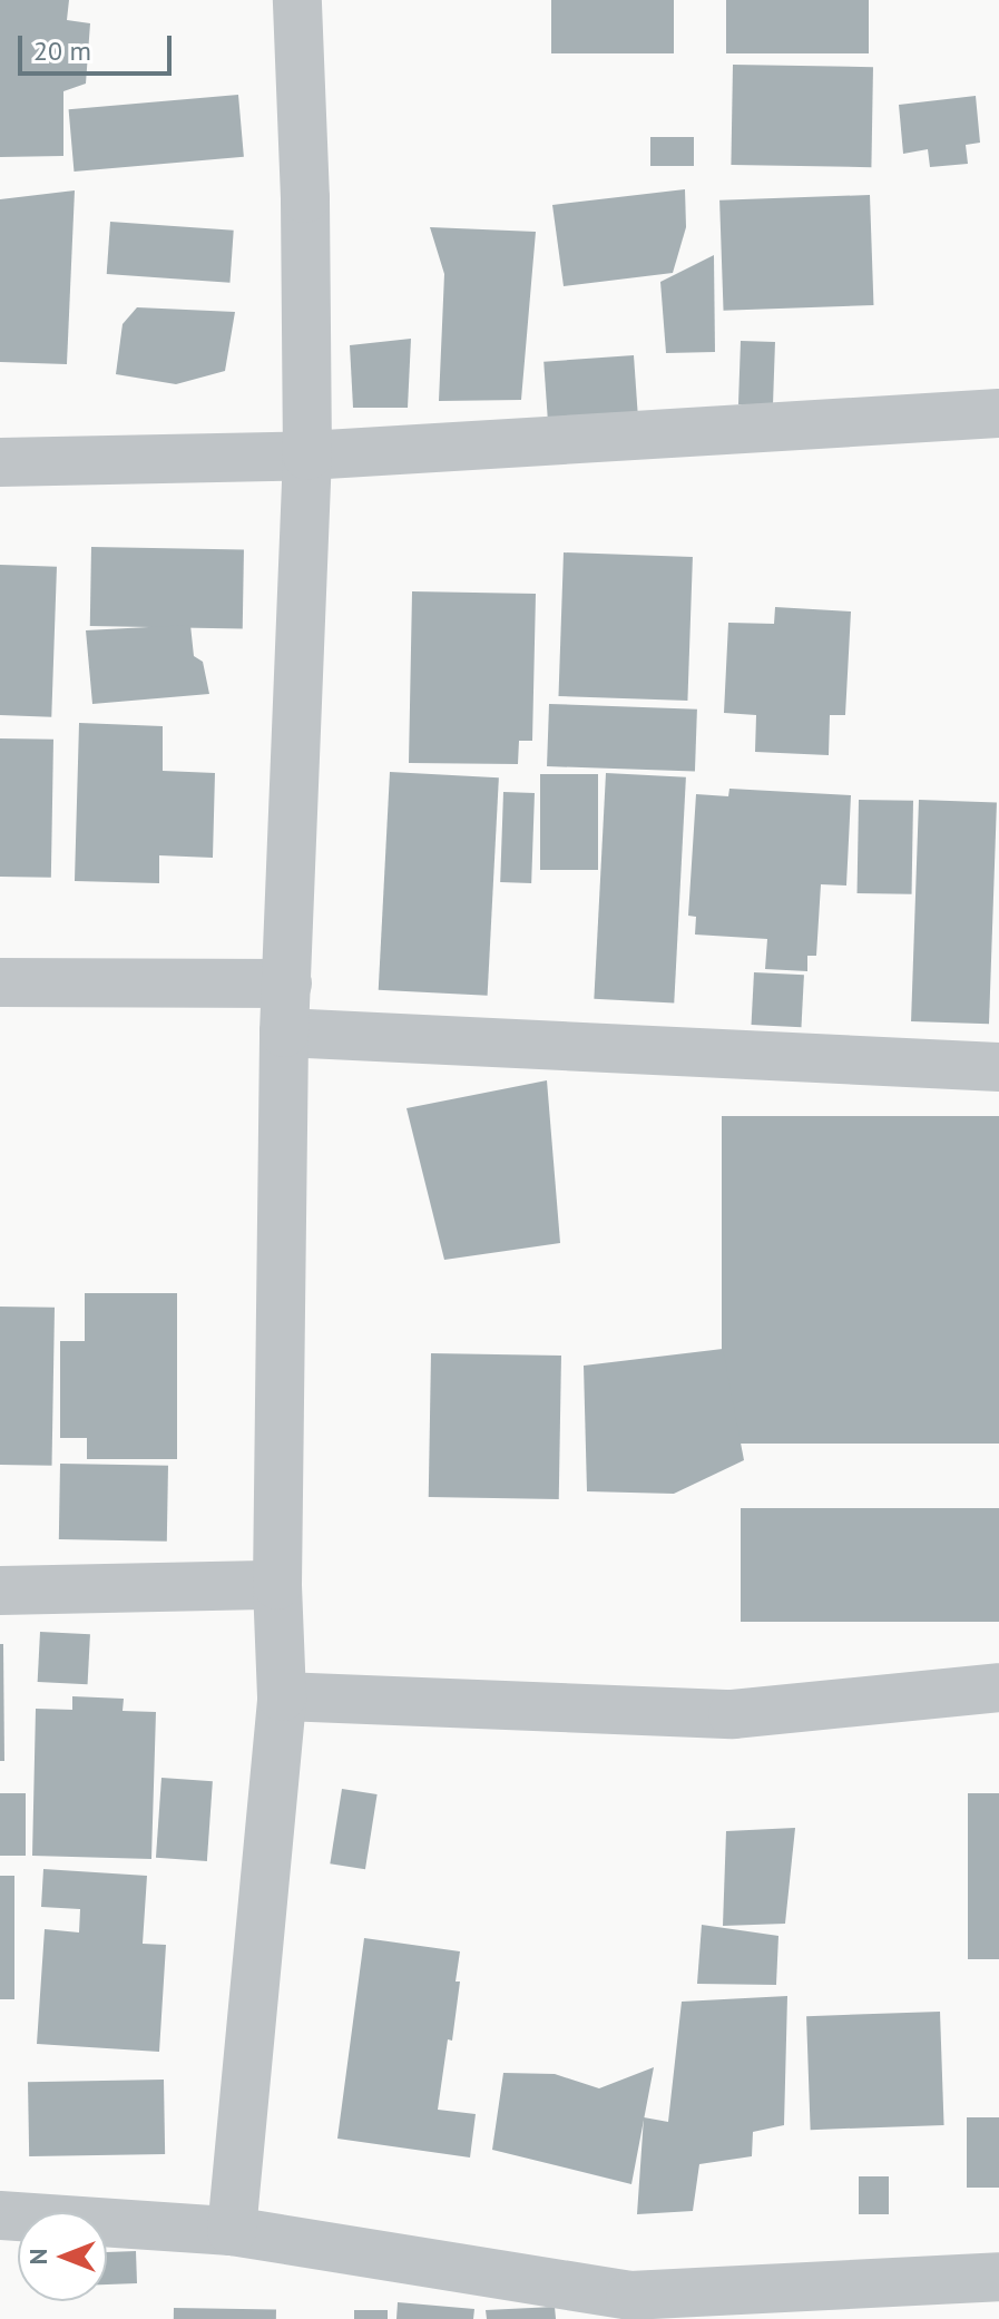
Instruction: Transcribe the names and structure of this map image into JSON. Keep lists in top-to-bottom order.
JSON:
{
  "scale_bar": "20 m",
  "north": "left"
}
